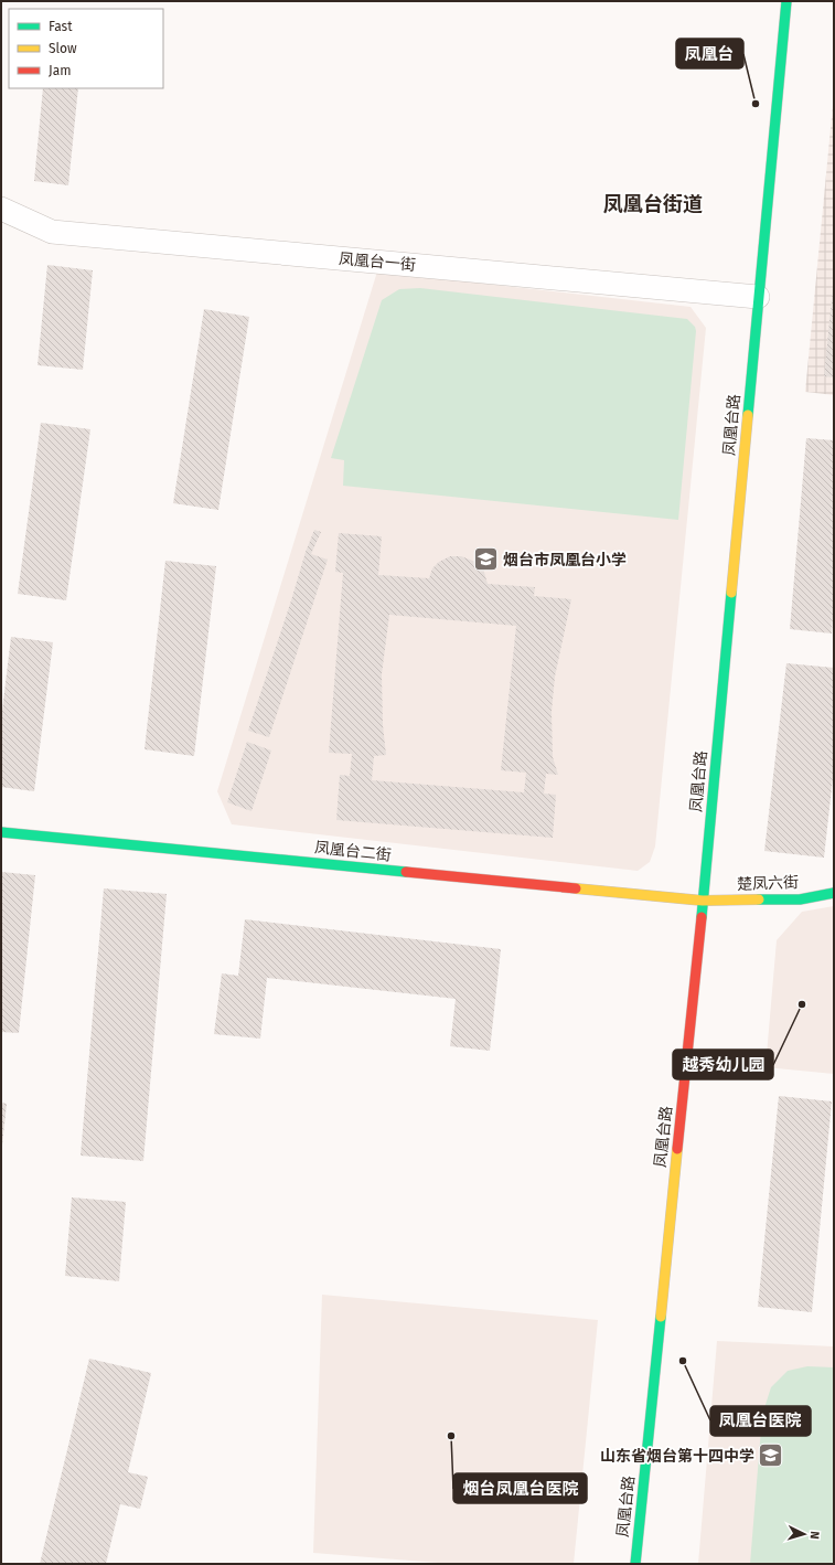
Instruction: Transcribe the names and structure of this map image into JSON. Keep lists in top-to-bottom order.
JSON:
{
  "streets": {
    "street": [
      "凤凰台一街",
      "凤凰台路",
      "凤凰台二街",
      "楚凤六街"
    ]
  },
  "crossings": [
    ["凤凰台一街", "凤凰台路"],
    ["凤凰台路", "凤凰台二街"],
    ["凤凰台路", "楚凤六街"],
    ["凤凰台二街", "楚凤六街"]
  ],
  "districts": ["凤凰台街道"],
  "places": {
    "other": [
      "凤凰台",
      "越秀幼儿园",
      "凤凰台医院",
      "烟台凤凰台医院"
    ],
    "school or university": ["烟台市凤凰台小学", "山东省烟台第十四中学"]
  },
  "legend": ["Fast", "Slow", "Jam"],
  "north": "right"
}
